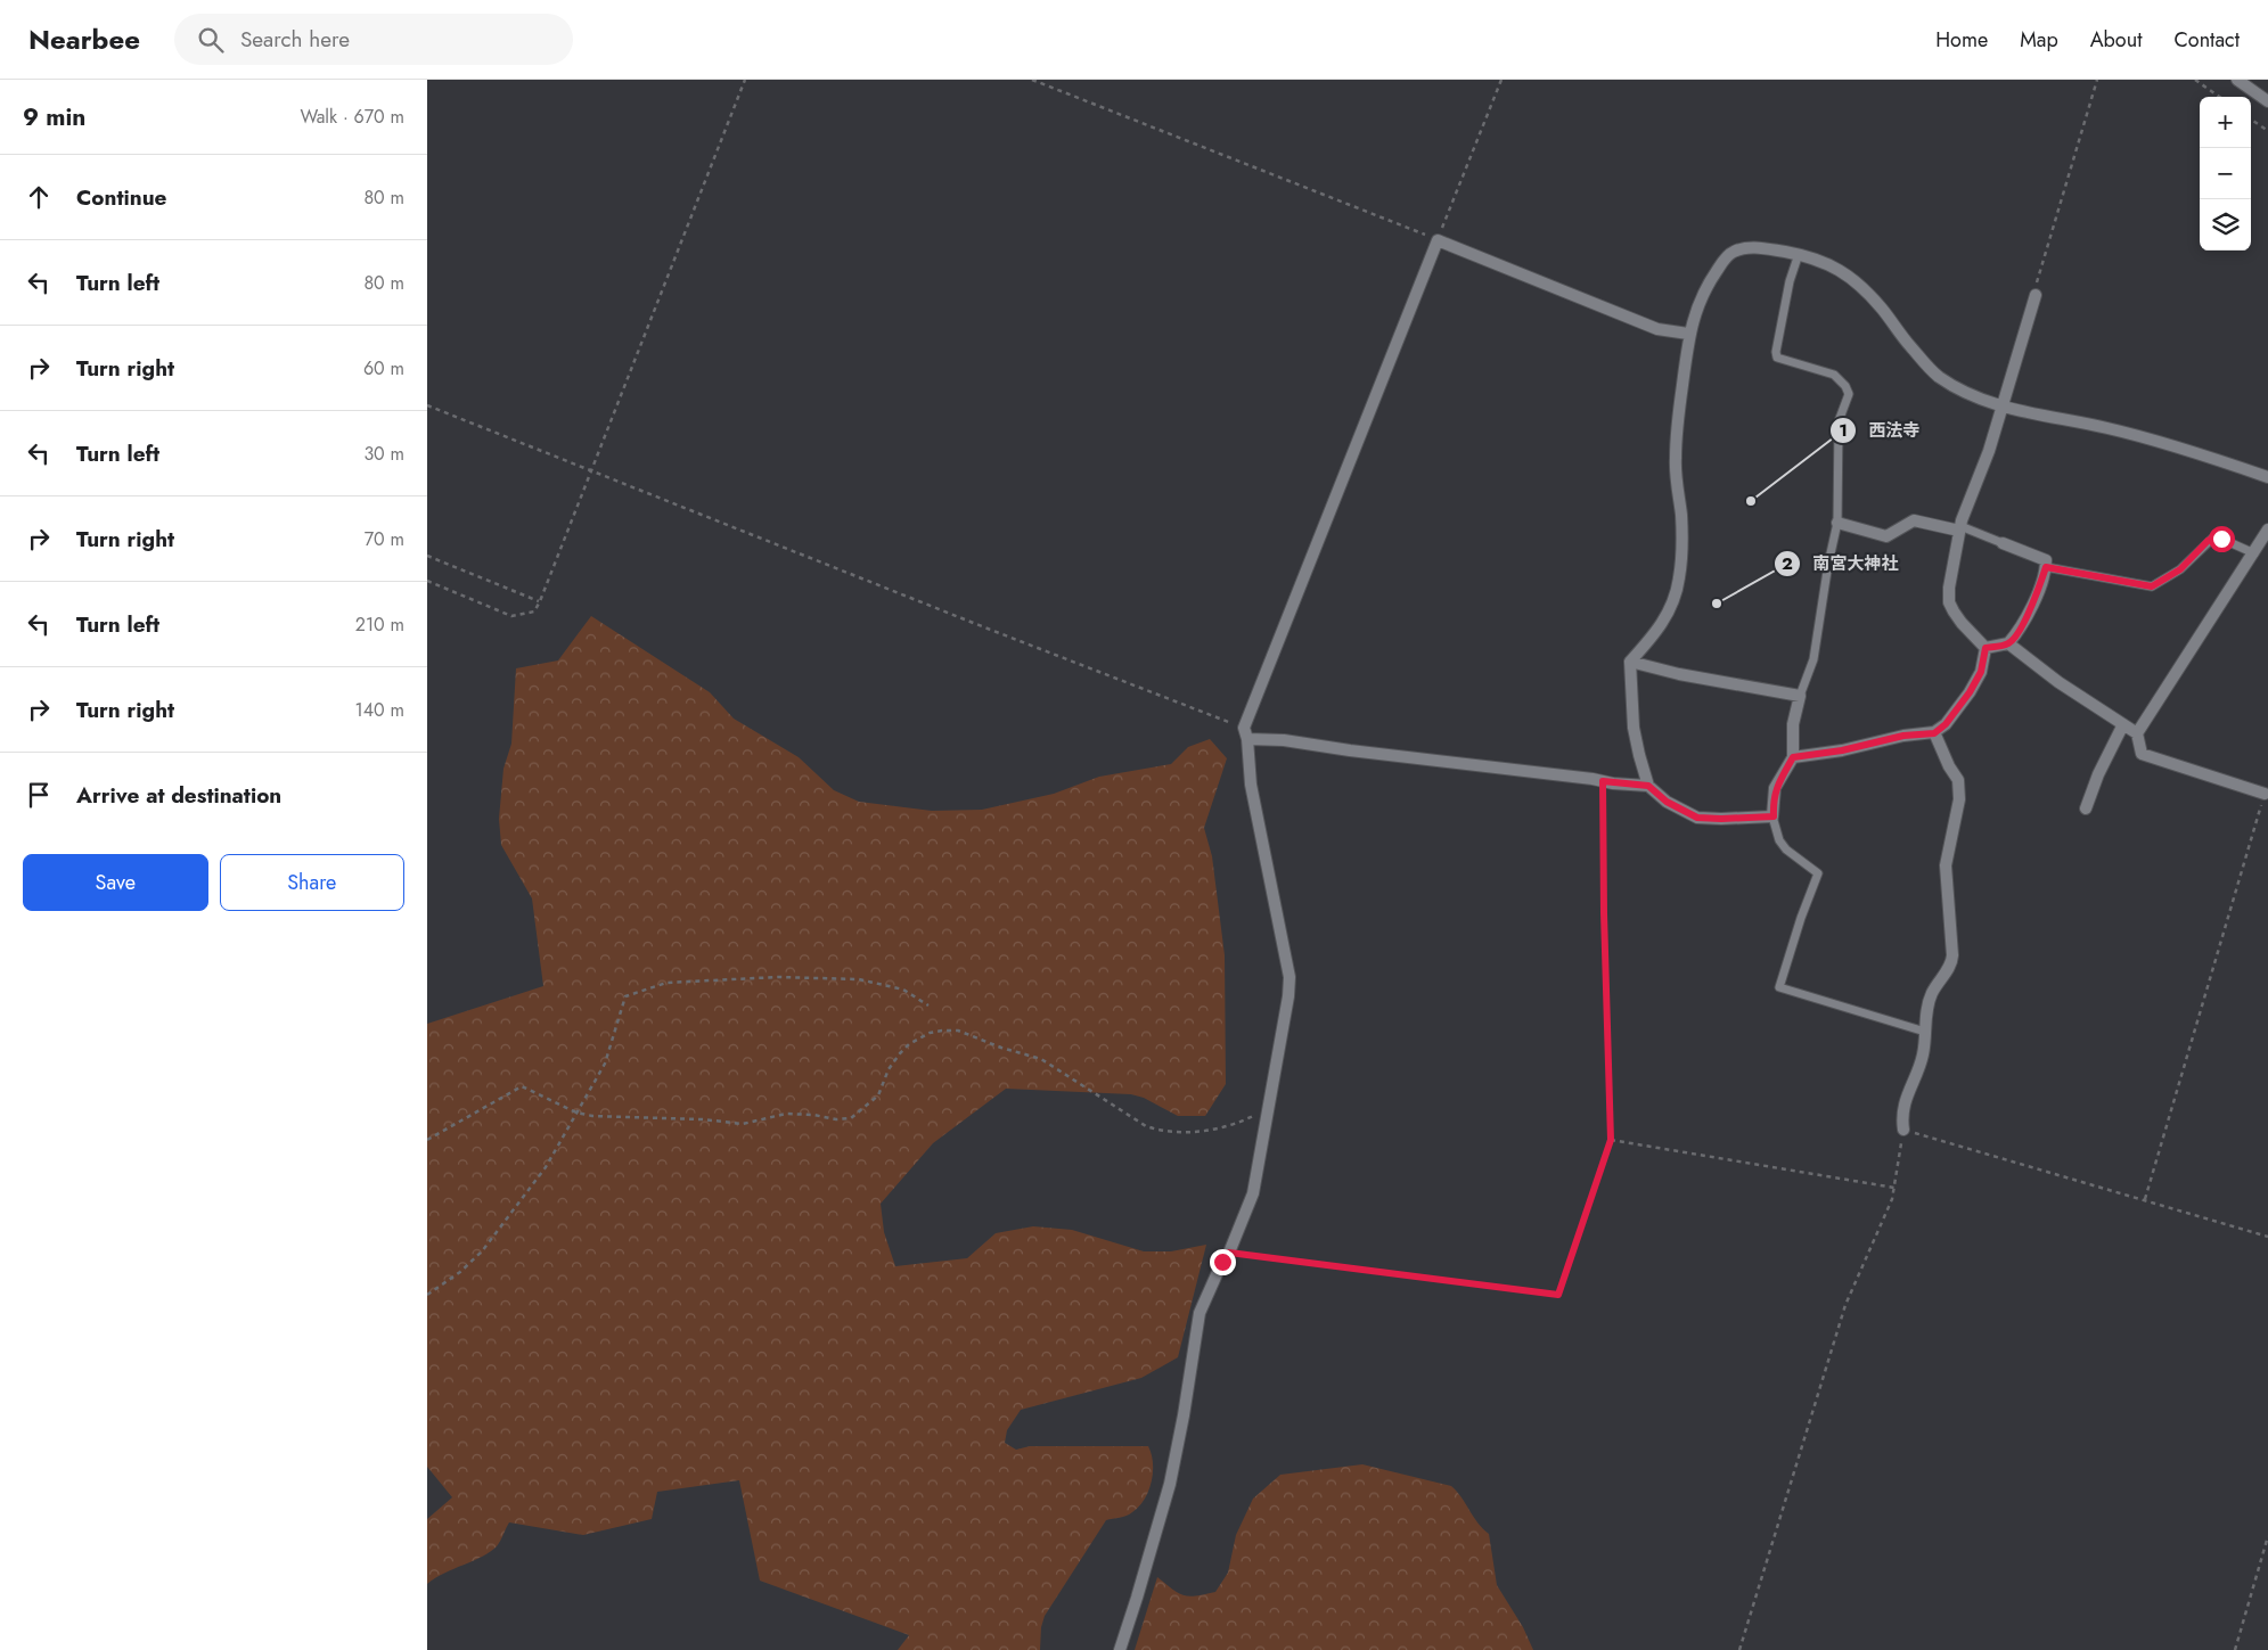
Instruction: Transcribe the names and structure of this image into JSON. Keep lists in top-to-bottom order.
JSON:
{
  "places": ["西法寺", "南宮大神社"],
  "page": {
    "header": "Nearbee",
    "search": "Search here",
    "nav": [
      "Home",
      "Map",
      "About",
      "Contact"
    ],
    "heading": ["9 min", "Walk · 670 m"],
    "map_buttons": ["+", "−"],
    "list": [
      ["Continue", "80 m"],
      ["Turn left", "80 m"],
      ["Turn right", "60 m"],
      ["Turn left", "30 m"],
      ["Turn right", "70 m"],
      ["Turn left", "210 m"],
      ["Turn right", "140 m"],
      "Arrive at destination"
    ],
    "buttons": ["Save", "Share"]
  }
}
